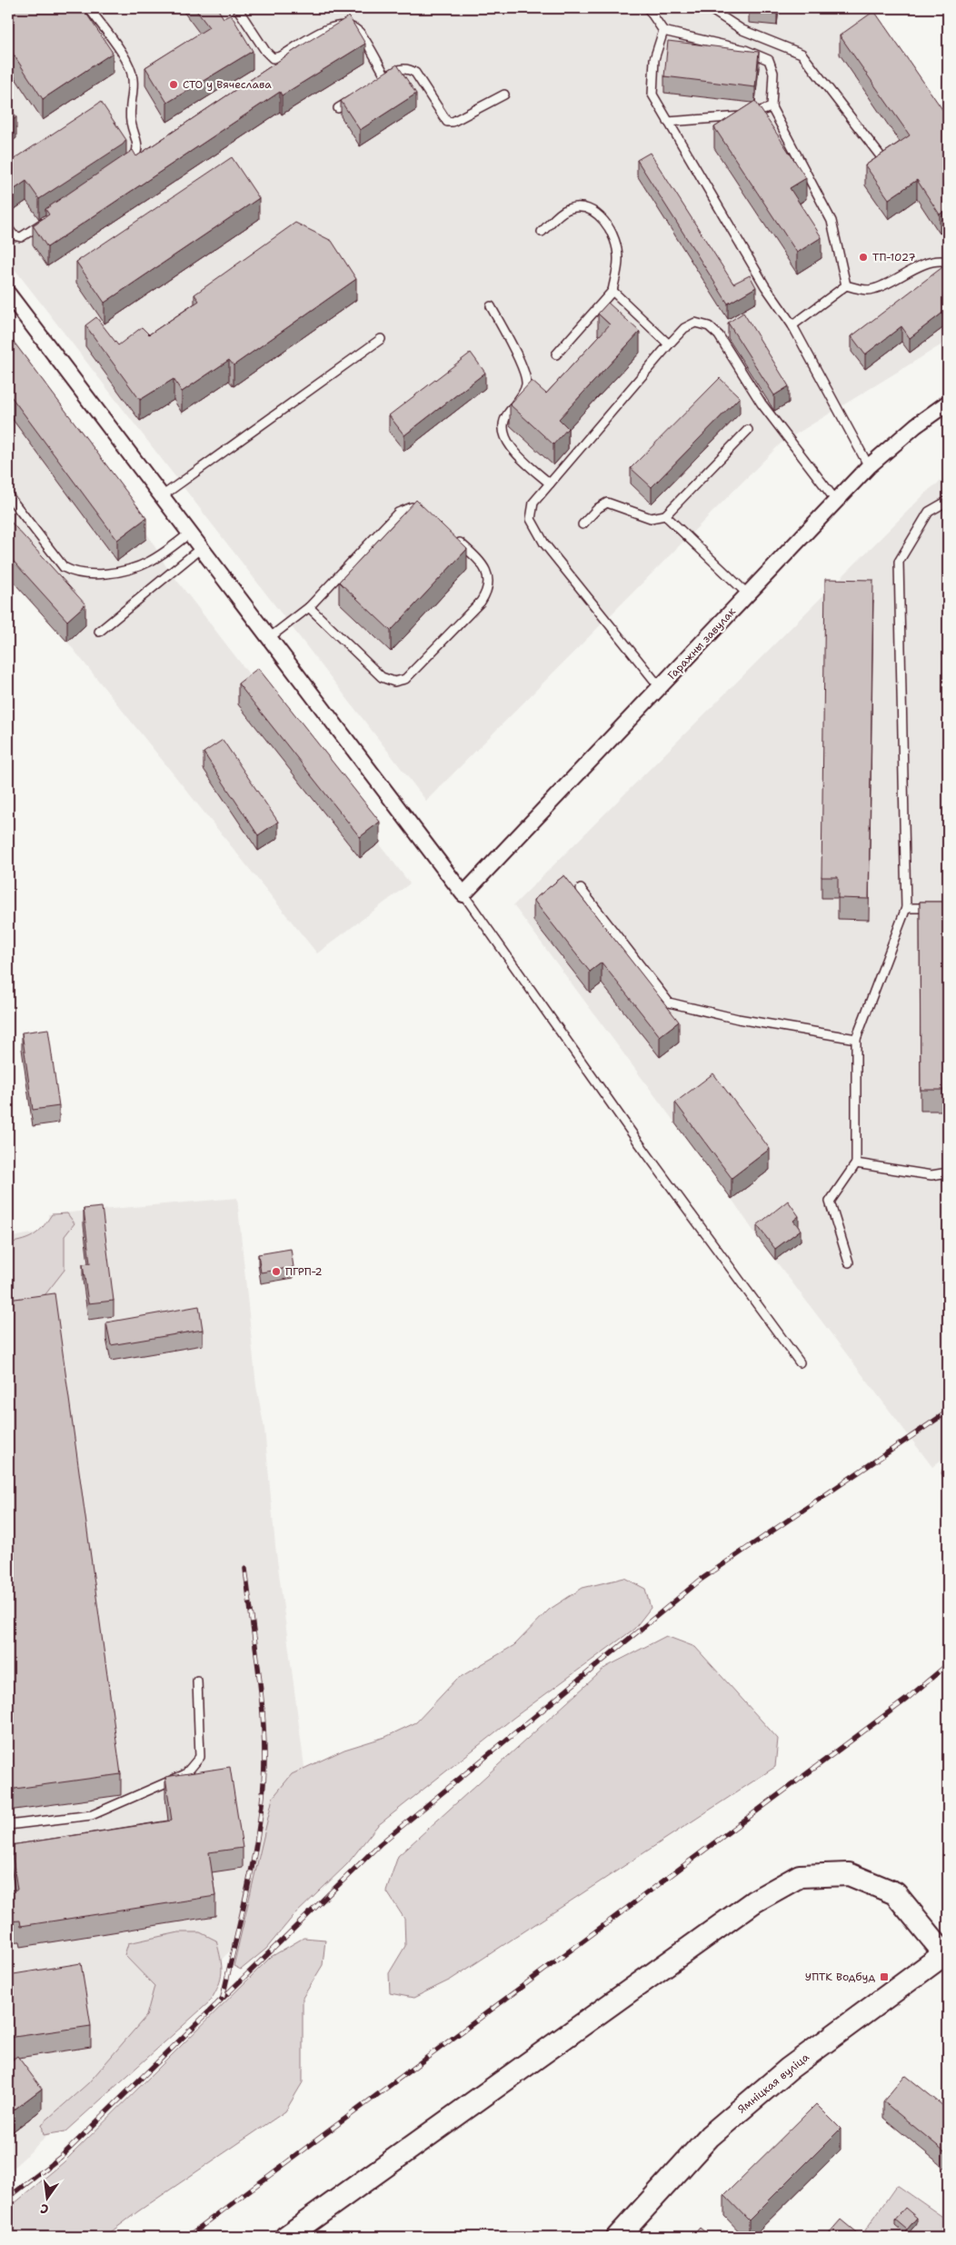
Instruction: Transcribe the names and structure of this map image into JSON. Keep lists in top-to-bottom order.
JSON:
{
  "streets": {
    "main road": ["Ямніцкая вуліца"],
    "street": ["Гаражны завулак"]
  },
  "places": {
    "other": ["СТО у Вячеслава", "ТП-1027", "ПГРП-2"],
    "transit": ["УПТК Водбуд"]
  },
  "north": "bottom"
}
